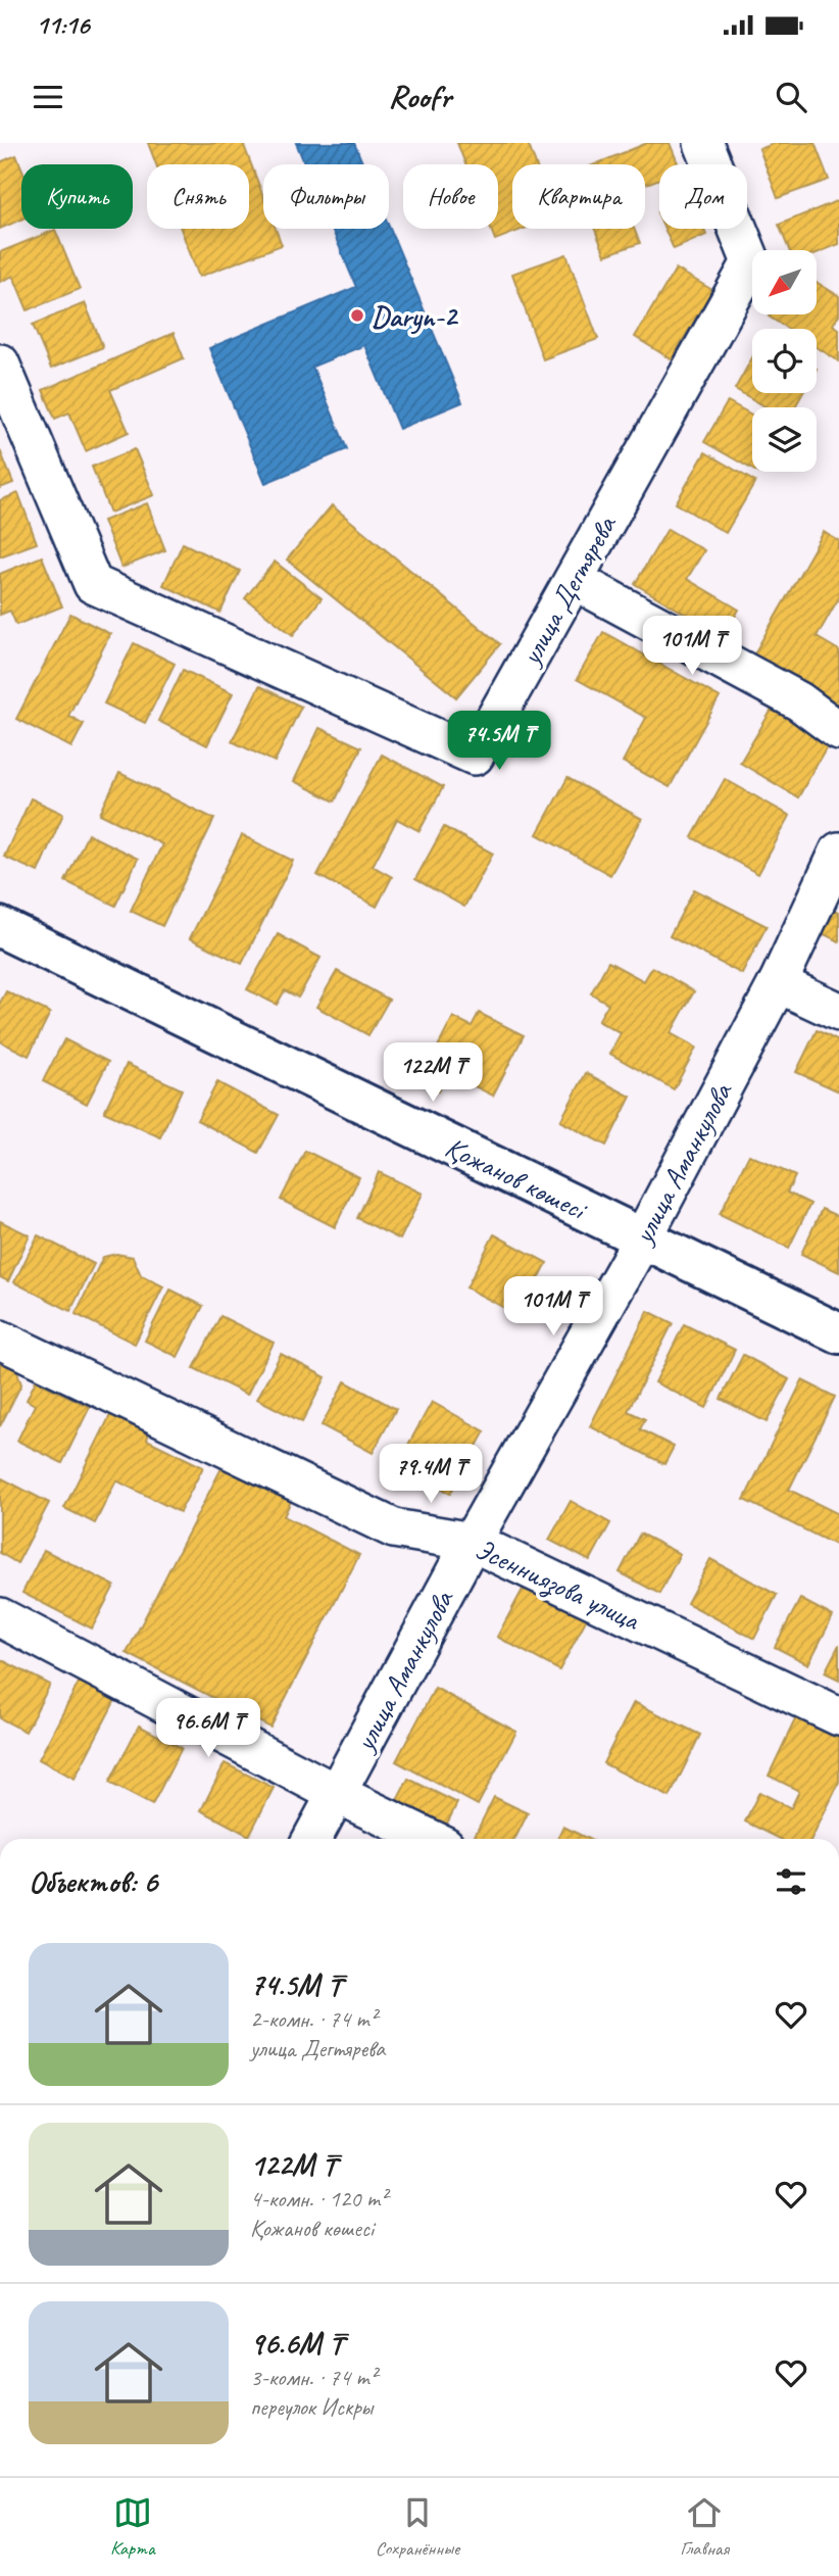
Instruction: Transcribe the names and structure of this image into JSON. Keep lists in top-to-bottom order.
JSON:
{
  "streets": {
    "main road": ["Қожанов көшесі"],
    "street": ["улица Дегтярева", "улица Аманкулова", "Эсенниязова улица"]
  },
  "crossings": [
    ["улица Аманкулова", "Қожанов көшесі"],
    ["улица Аманкулова", "Эсенниязова улица"]
  ],
  "places": ["Daryn-2"],
  "north": "bottom left",
  "page": {
    "status": "11:16",
    "header": "Roofr",
    "chip": [
      "Купить",
      "Снять",
      "Фильтры",
      "Новое",
      "Квартира",
      "Дом"
    ],
    "price": [
      "101M ₸",
      "74.5M ₸",
      "122M ₸",
      "101M ₸",
      "79.4M ₸",
      "96.6M ₸"
    ],
    "heading": "Объектов: 6",
    "list": [
      {
        "name": "74.5M ₸",
        "note": "2-комн. · 74 m² · улица Дегтярева"
      },
      {
        "name": "122M ₸",
        "note": "4-комн. · 120 m² · Қожанов көшесі"
      },
      {
        "name": "96.6M ₸",
        "note": "3-комн. · 74 m² · переулок Искры"
      }
    ],
    "tabs": ["Карта", "Сохранённые", "Главная"]
  }
}
